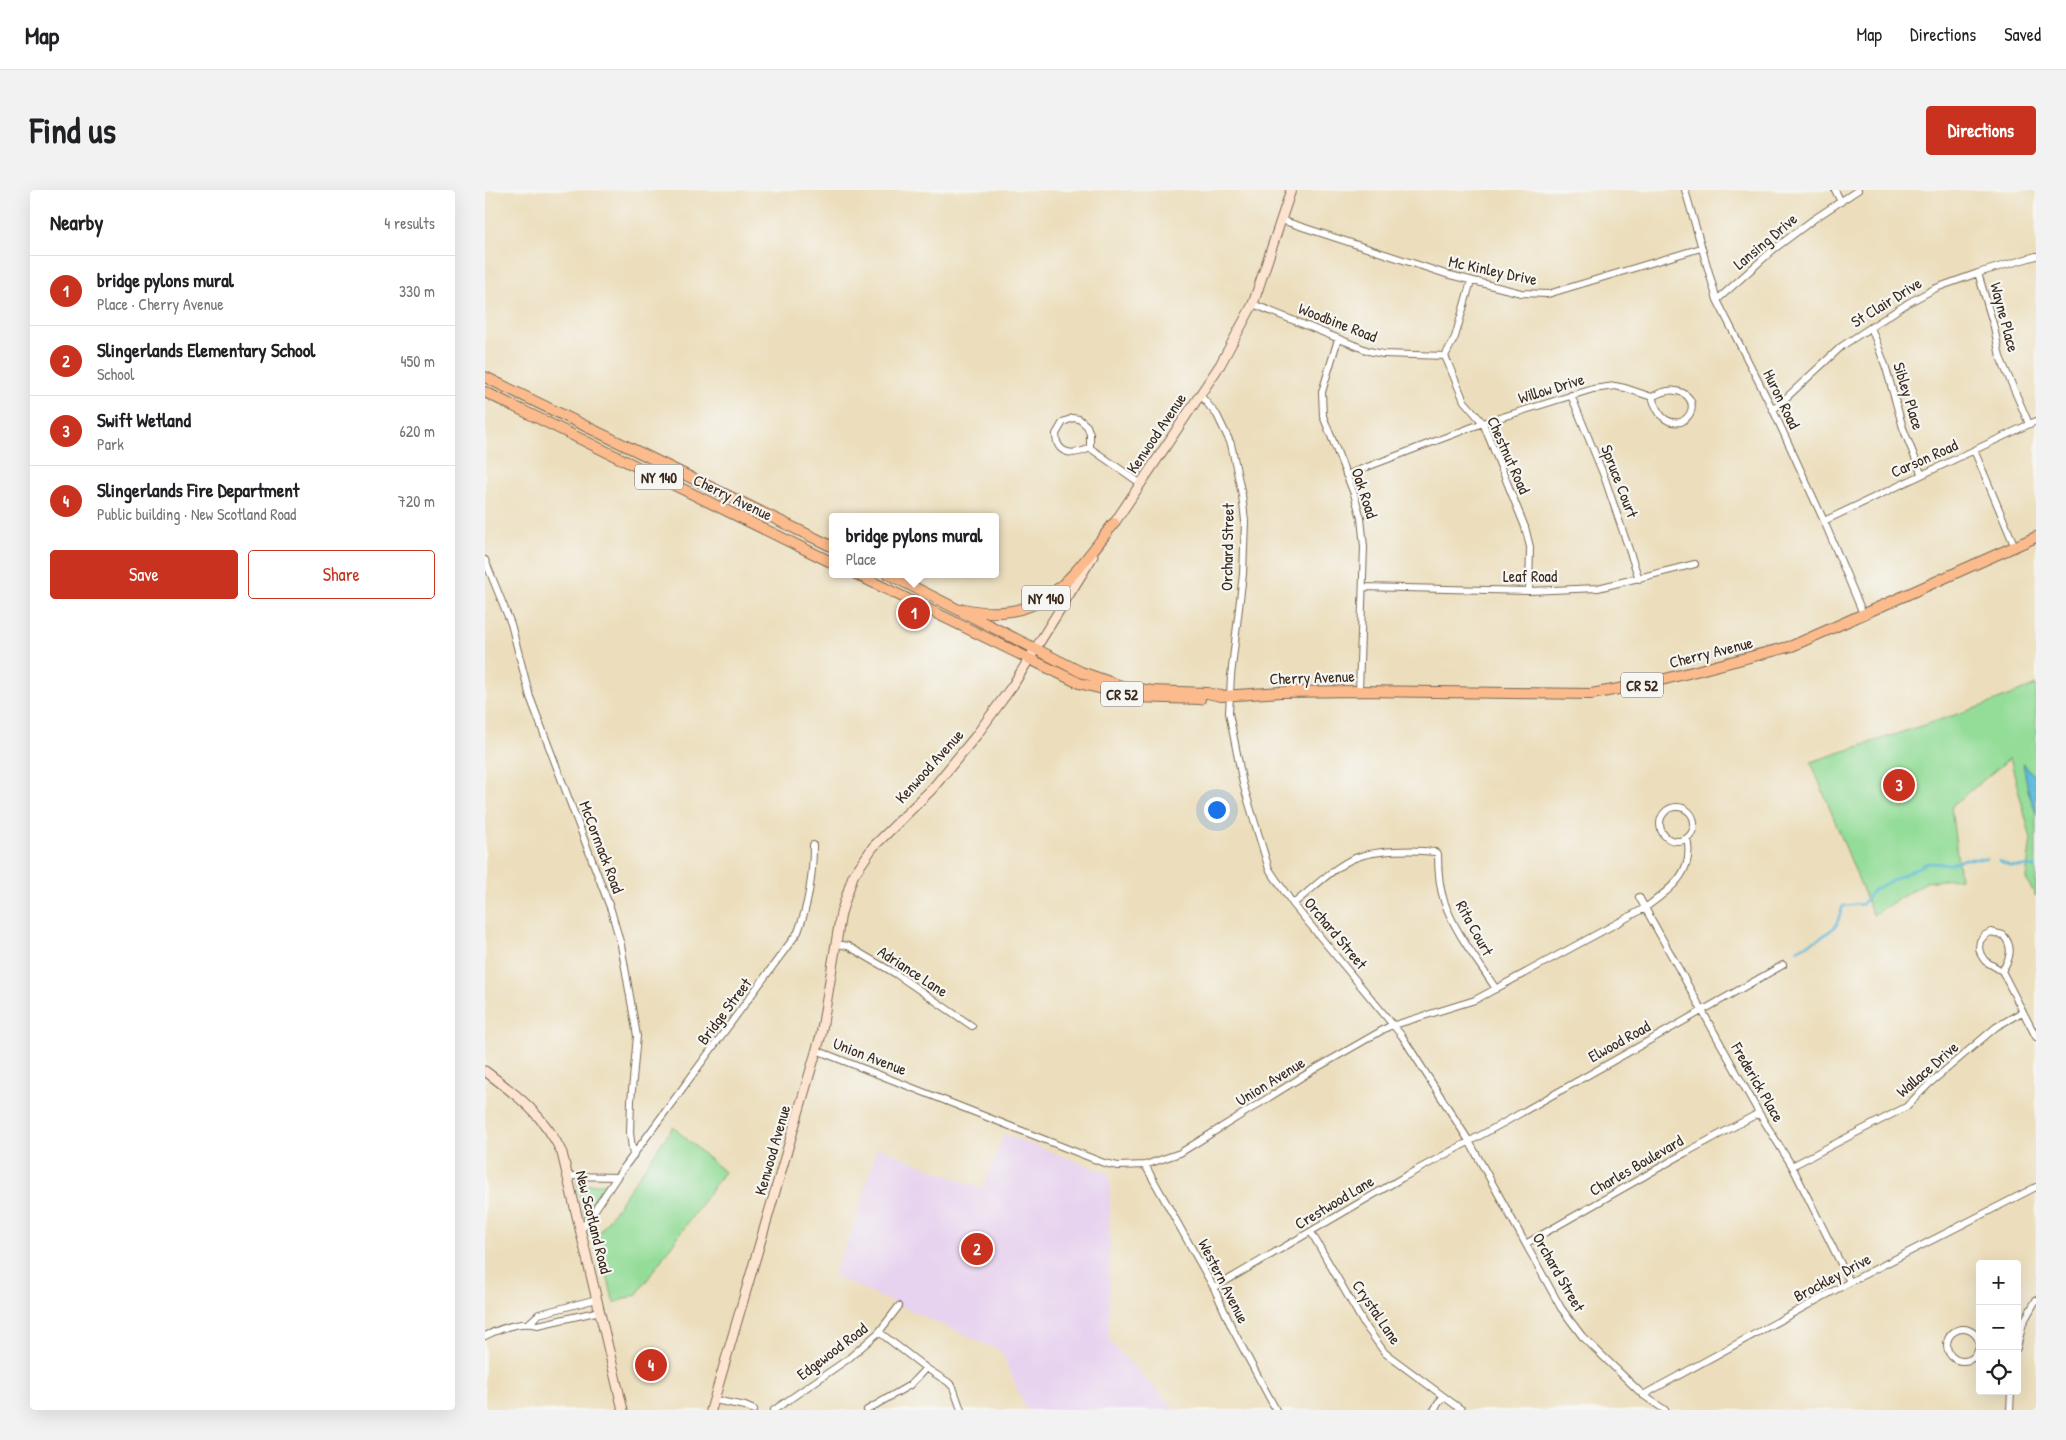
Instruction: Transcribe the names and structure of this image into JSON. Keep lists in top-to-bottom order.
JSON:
{
  "streets": {
    "main road": [
      "Kenwood Avenue",
      "NY 140",
      "Cherry Avenue",
      "CR 52",
      "New Scotland Road"
    ],
    "street": [
      "Lansing Drive",
      "Mc Kinley Drive",
      "St Clair Drive",
      "Wayne Place",
      "Woodbine Road",
      "Willow Drive",
      "Sibley Place",
      "Huron Road",
      "Chestnut Road",
      "Carson Road",
      "Spruce Court",
      "Oak Road",
      "Orchard Street",
      "Leaf Road",
      "McCormack Road",
      "Rita Court",
      "Adriance Lane",
      "Bridge Street",
      "Elwood Road",
      "Union Avenue",
      "Wallace Drive",
      "Frederick Place",
      "Charles Boulevard",
      "Crestwood Lane",
      "Brockley Drive",
      "Western Avenue",
      "Crystal Lane",
      "Edgewood Road"
    ]
  },
  "crossings": [
    ["Lansing Drive", "Huron Road"],
    ["Mc Kinley Drive", "Huron Road"],
    ["Mc Kinley Drive", "Kenwood Avenue"],
    ["St Clair Drive", "Wayne Place"],
    ["St Clair Drive", "Sibley Place"],
    ["St Clair Drive", "Huron Road"],
    ["Wayne Place", "Carson Road"],
    ["Woodbine Road", "Kenwood Avenue"],
    ["Woodbine Road", "Chestnut Road"],
    ["Woodbine Road", "Oak Road"],
    ["Willow Drive", "Chestnut Road"],
    ["Willow Drive", "Spruce Court"],
    ["Willow Drive", "Oak Road"],
    ["Sibley Place", "Carson Road"],
    ["Huron Road", "Carson Road"],
    ["Huron Road", "Cherry Avenue"],
    ["Kenwood Avenue", "NY 140"],
    ["Kenwood Avenue", "Cherry Avenue"],
    ["Kenwood Avenue", "Orchard Street"],
    ["Kenwood Avenue", "Adriance Lane"],
    ["Kenwood Avenue", "Union Avenue"],
    ["Chestnut Road", "Leaf Road"],
    ["NY 140", "Cherry Avenue"],
    ["Spruce Court", "Leaf Road"],
    ["Oak Road", "Cherry Avenue"],
    ["Oak Road", "Leaf Road"],
    ["Cherry Avenue", "Orchard Street"],
    ["Orchard Street", "Rita Court"],
    ["Orchard Street", "Elwood Road"],
    ["Orchard Street", "Union Avenue"],
    ["Orchard Street", "Charles Boulevard"],
    ["Orchard Street", "Crestwood Lane"],
    ["Orchard Street", "Brockley Drive"],
    ["McCormack Road", "Bridge Street"],
    ["Rita Court", "Union Avenue"],
    ["Bridge Street", "New Scotland Road"],
    ["Elwood Road", "Frederick Place"],
    ["Elwood Road", "Crestwood Lane"],
    ["Union Avenue", "Frederick Place"],
    ["Union Avenue", "Western Avenue"],
    ["Wallace Drive", "Frederick Place"],
    ["Frederick Place", "Charles Boulevard"],
    ["Frederick Place", "Brockley Drive"],
    ["Crestwood Lane", "Western Avenue"],
    ["Crestwood Lane", "Crystal Lane"]
  ],
  "page": {
    "header": "Map",
    "nav": ["Map", "Directions", "Saved"],
    "buttons": [
      "Directions",
      ["Save", "Share"]
    ],
    "title": "Find us",
    "heading": ["Nearby", "4 results"],
    "list": [
      {
        "mark": "1",
        "name": "bridge pylons mural",
        "note": "Place · Cherry Avenue",
        "value": "330 m"
      },
      {
        "mark": "2",
        "name": "Slingerlands Elementary School",
        "note": "School",
        "value": "450 m"
      },
      {
        "mark": "3",
        "name": "Swift Wetland",
        "note": "Park",
        "value": "620 m"
      },
      {
        "mark": "4",
        "name": "Slingerlands Fire Department",
        "note": "Public building · New Scotland Road",
        "value": "720 m"
      }
    ],
    "popup": ["bridge pylons mural", "Place"],
    "pins": [
      "1",
      "3",
      "2",
      "4"
    ],
    "map_buttons": ["+", "−"]
  }
}
